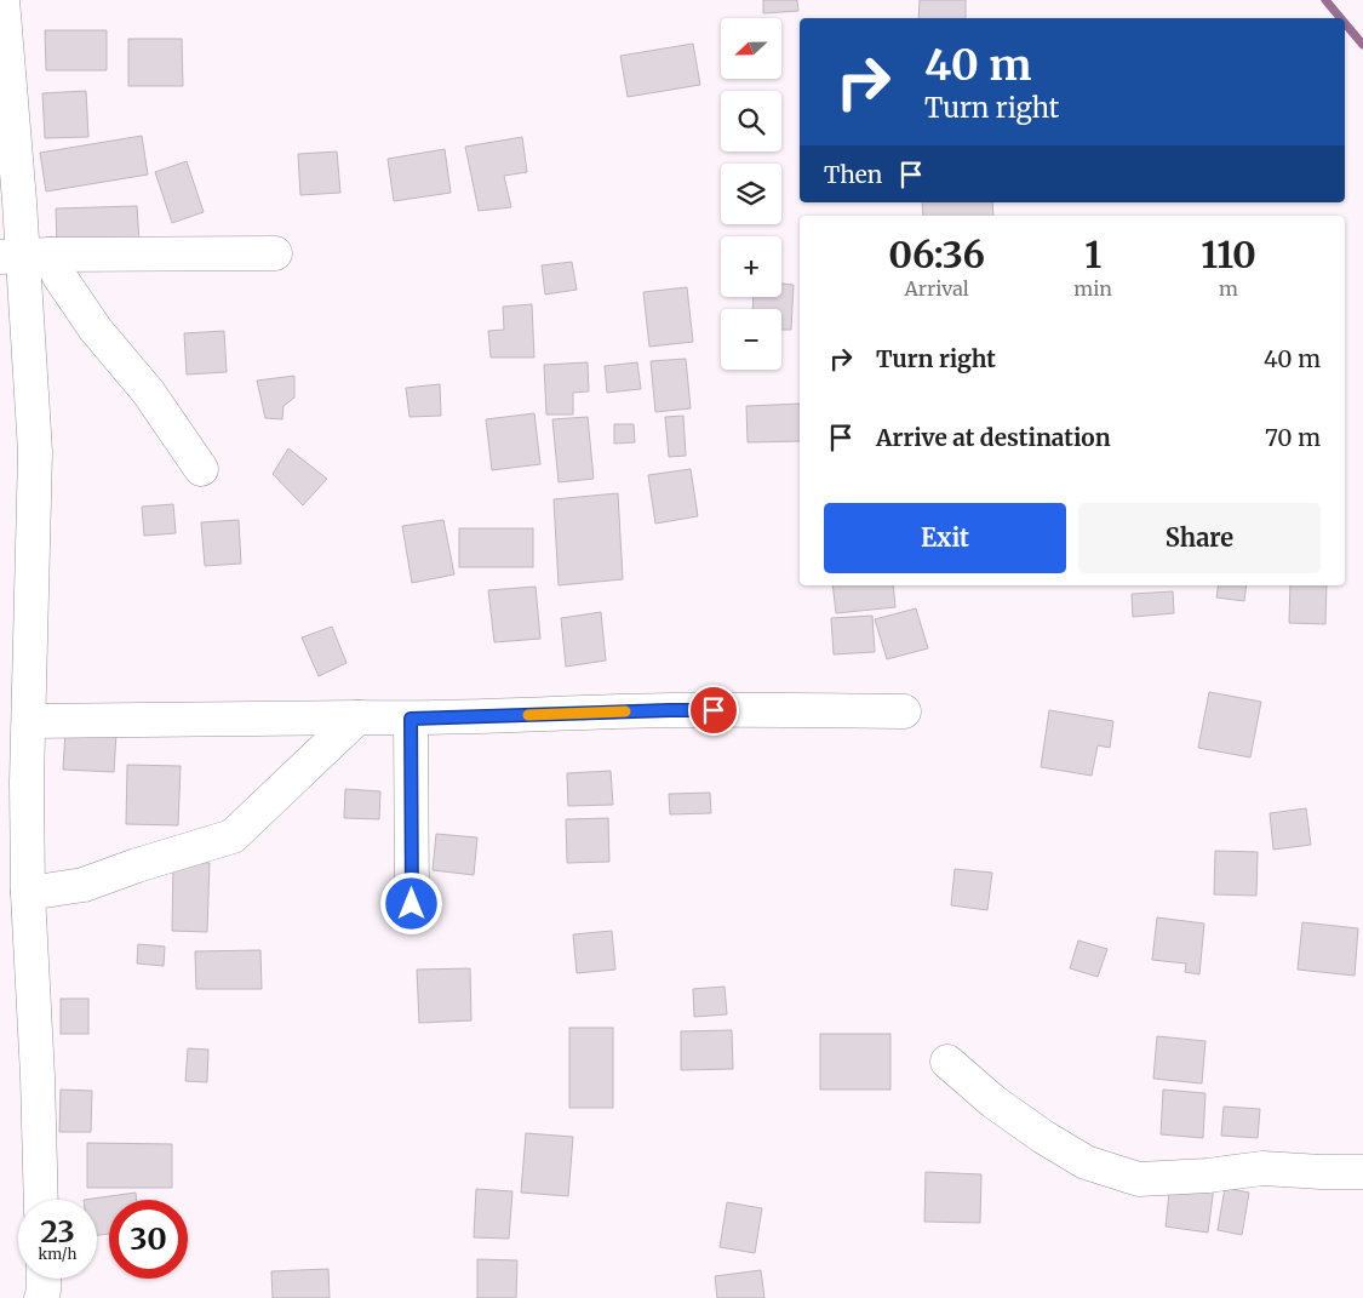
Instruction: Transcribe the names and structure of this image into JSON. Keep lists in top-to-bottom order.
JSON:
{
  "north": "left",
  "page": {
    "map_buttons": ["+", "−"],
    "turn": ["40 m", "Turn right"],
    "then": "Then",
    "eta": [
      "06:36",
      "Arrival",
      "1",
      "min",
      "110",
      "m"
    ],
    "list": [
      {
        "name": "Turn right",
        "value": "40 m"
      },
      {
        "name": "Arrive at destination",
        "value": "70 m"
      }
    ],
    "buttons": ["Exit", "Share"],
    "speed": "23 km/h",
    "limit": "30"
  }
}
